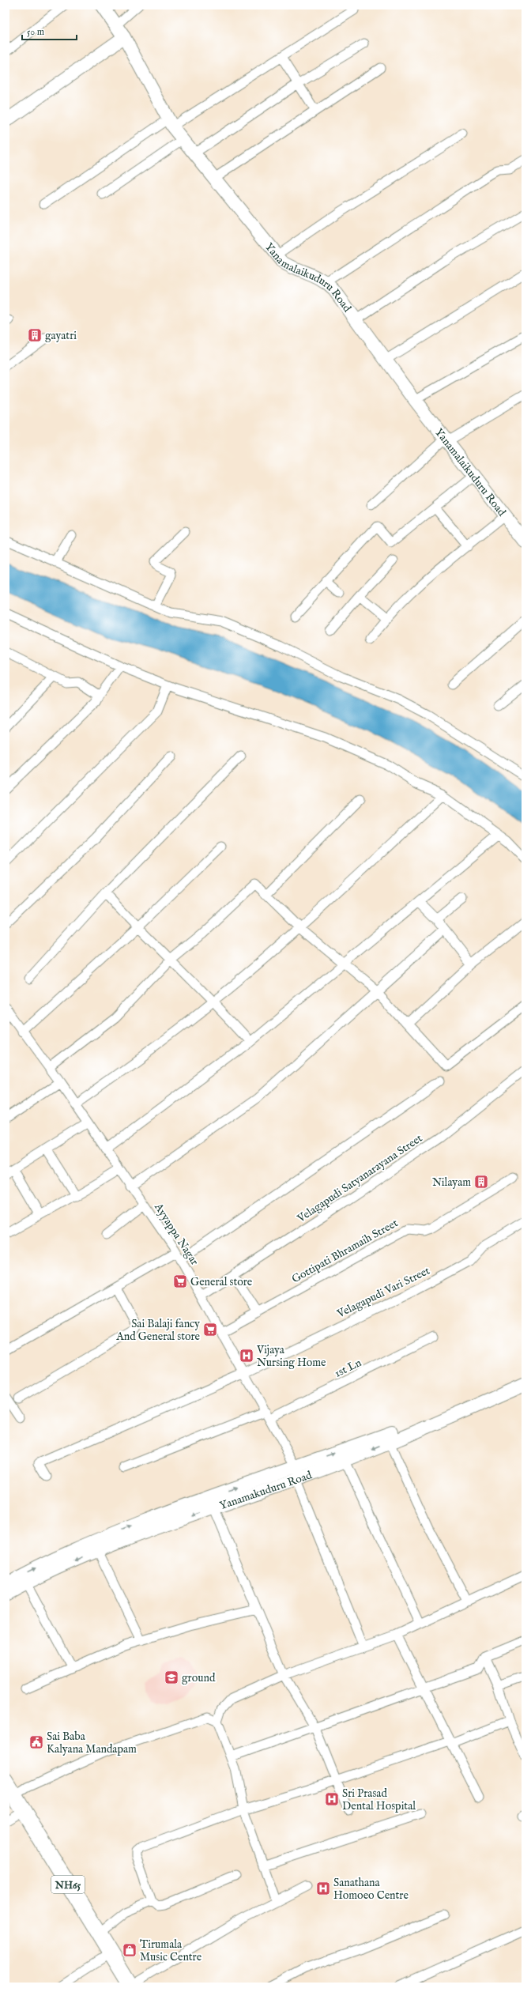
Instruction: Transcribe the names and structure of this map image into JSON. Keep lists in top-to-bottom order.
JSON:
{
  "streets": {
    "highway": ["NH65"],
    "street": [
      "Yanamalaikuduru Road",
      "Velagapudi Satyanarayana Street",
      "Ayyappa Nagar",
      "Gottipati Bhramaih Street",
      "Velagapudi Vari Street",
      "1st Ln",
      "Yanamakuduru Road"
    ]
  },
  "crossings": [
    ["Velagapudi Satyanarayana Street", "Ayyappa Nagar"],
    ["Ayyappa Nagar", "Gottipati Bhramaih Street"],
    ["Ayyappa Nagar", "Velagapudi Vari Street"],
    ["Ayyappa Nagar", "1st Ln"],
    ["Ayyappa Nagar", "Yanamakuduru Road"]
  ],
  "places": {
    "building": ["gayatri", "Nilayam"],
    "supermarket": ["General store", "Sai Balaji fancy And General store"],
    "hospital": ["Vijaya Nursing Home", "Sri Prasad Dental Hospital", "Sanathana Homoeo Centre"],
    "school or university": ["ground"],
    "public building": ["Sai Baba Kalyana Mandapam"],
    "shop": ["Tirumala Music Centre"]
  },
  "scale_bar": "50 m"
}
